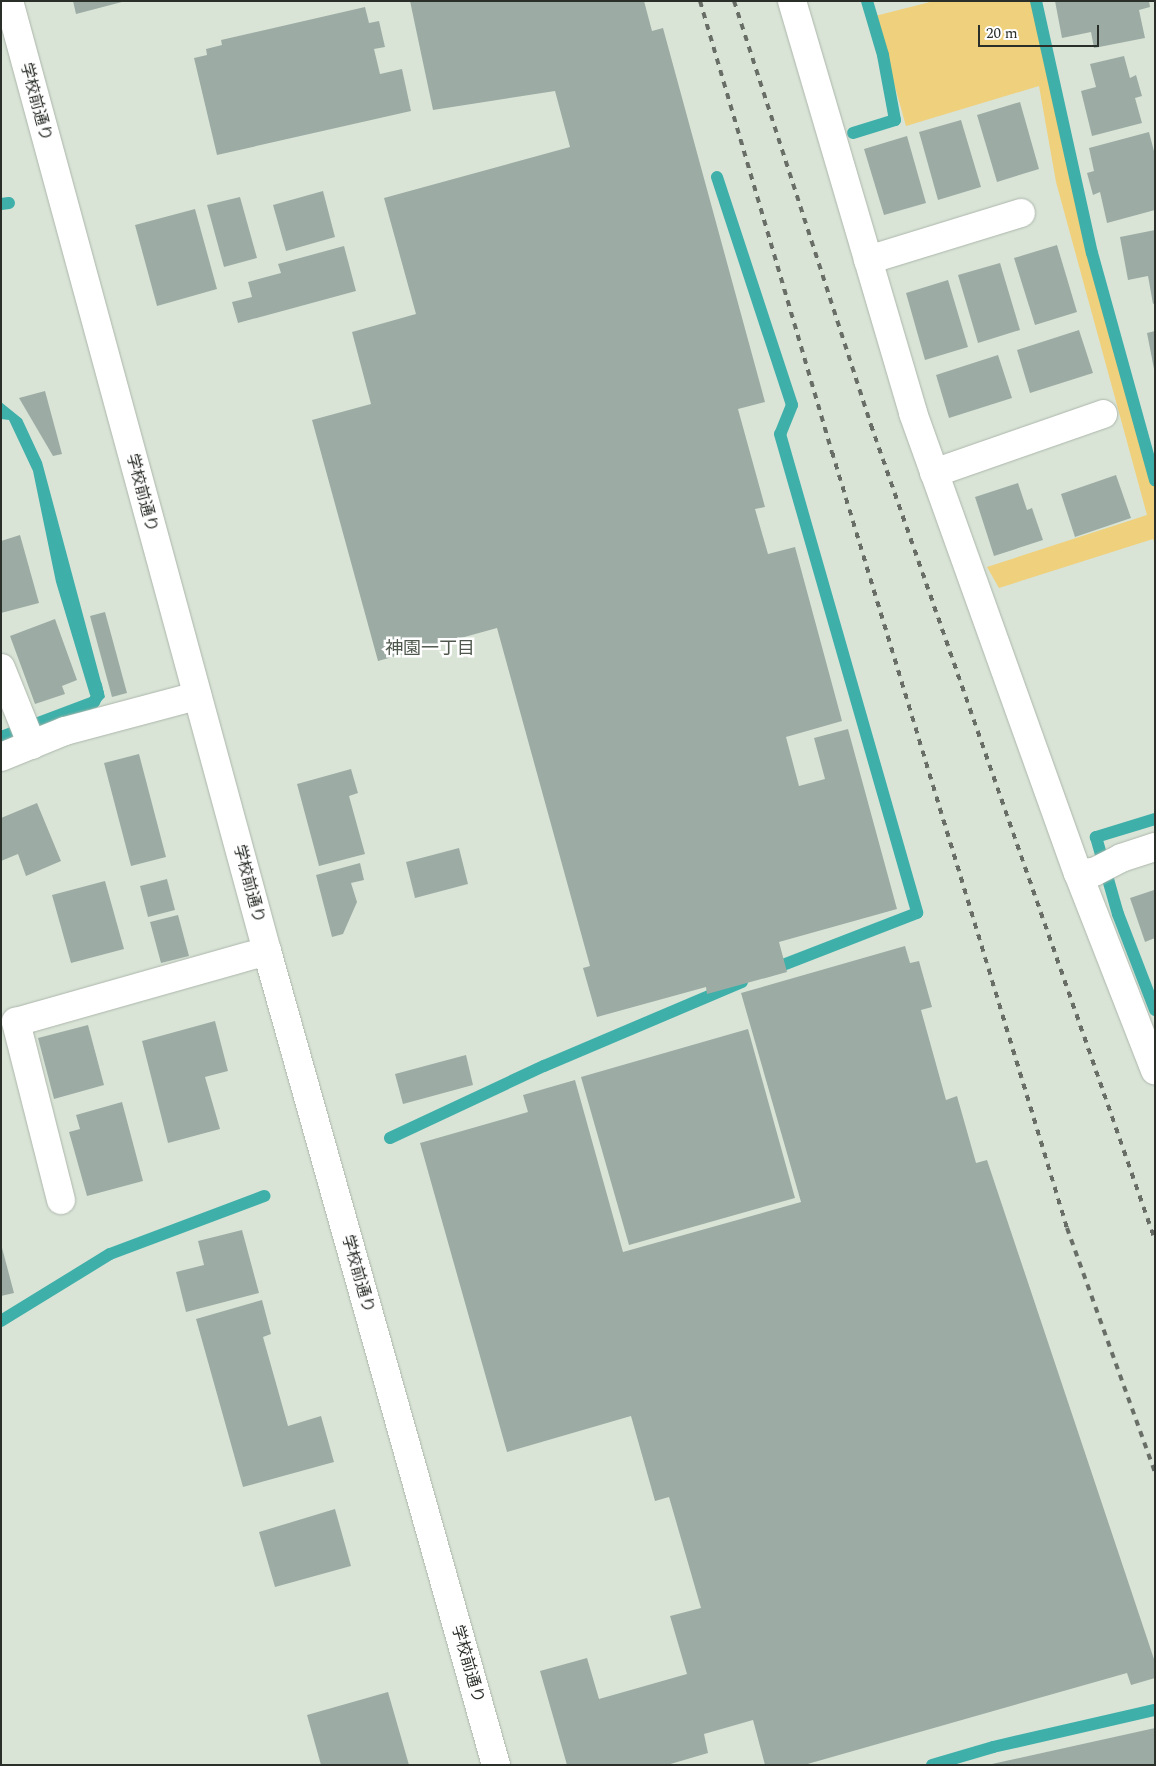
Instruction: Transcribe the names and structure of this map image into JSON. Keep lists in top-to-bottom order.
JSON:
{
  "streets": {
    "street": ["学校前通り"]
  },
  "districts": ["神園一丁目"],
  "scale_bar": "20 m"
}
